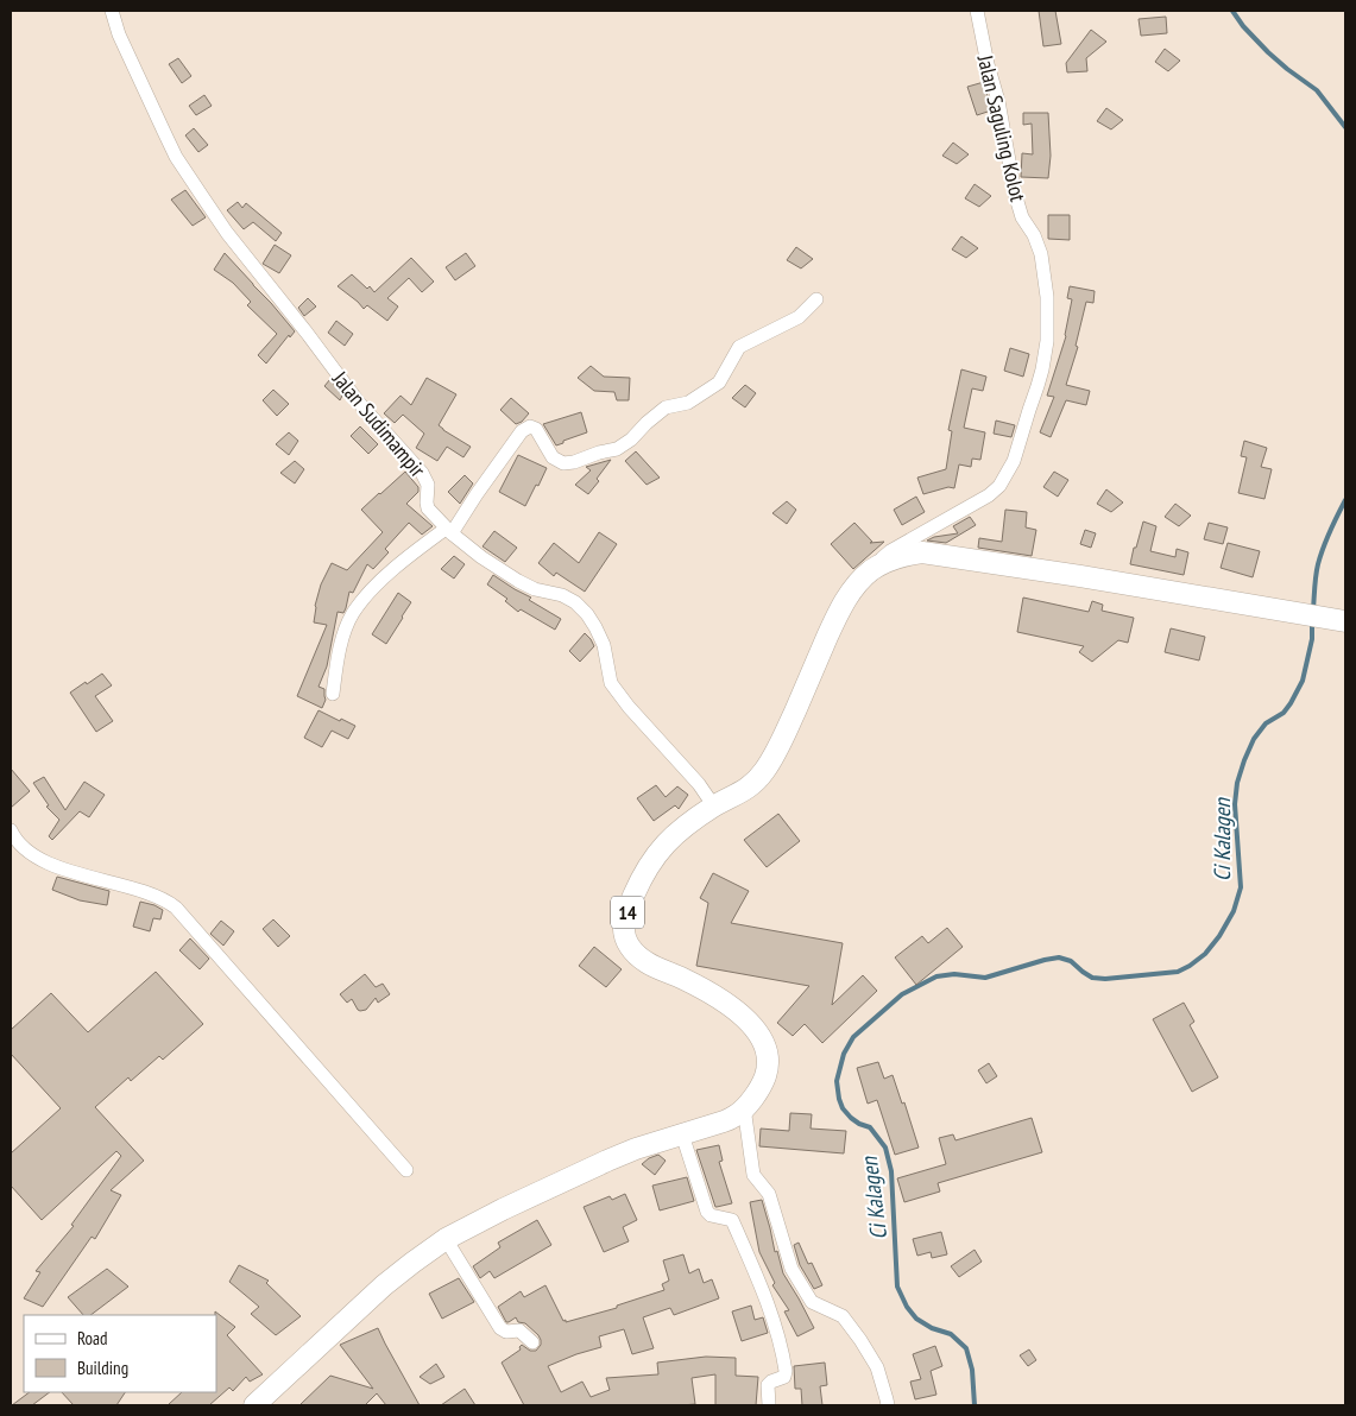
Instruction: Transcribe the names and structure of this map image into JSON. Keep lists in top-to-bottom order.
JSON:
{
  "streets": {
    "highway": ["14"],
    "street": ["Jalan Saguling Kolot", "Jalan Sudimampir"]
  },
  "crossings": [
    ["Jalan Saguling Kolot", "14"],
    ["Jalan Sudimampir", "14"]
  ],
  "water": ["Ci Kalagen"],
  "legend": ["Road", "Building"]
}
